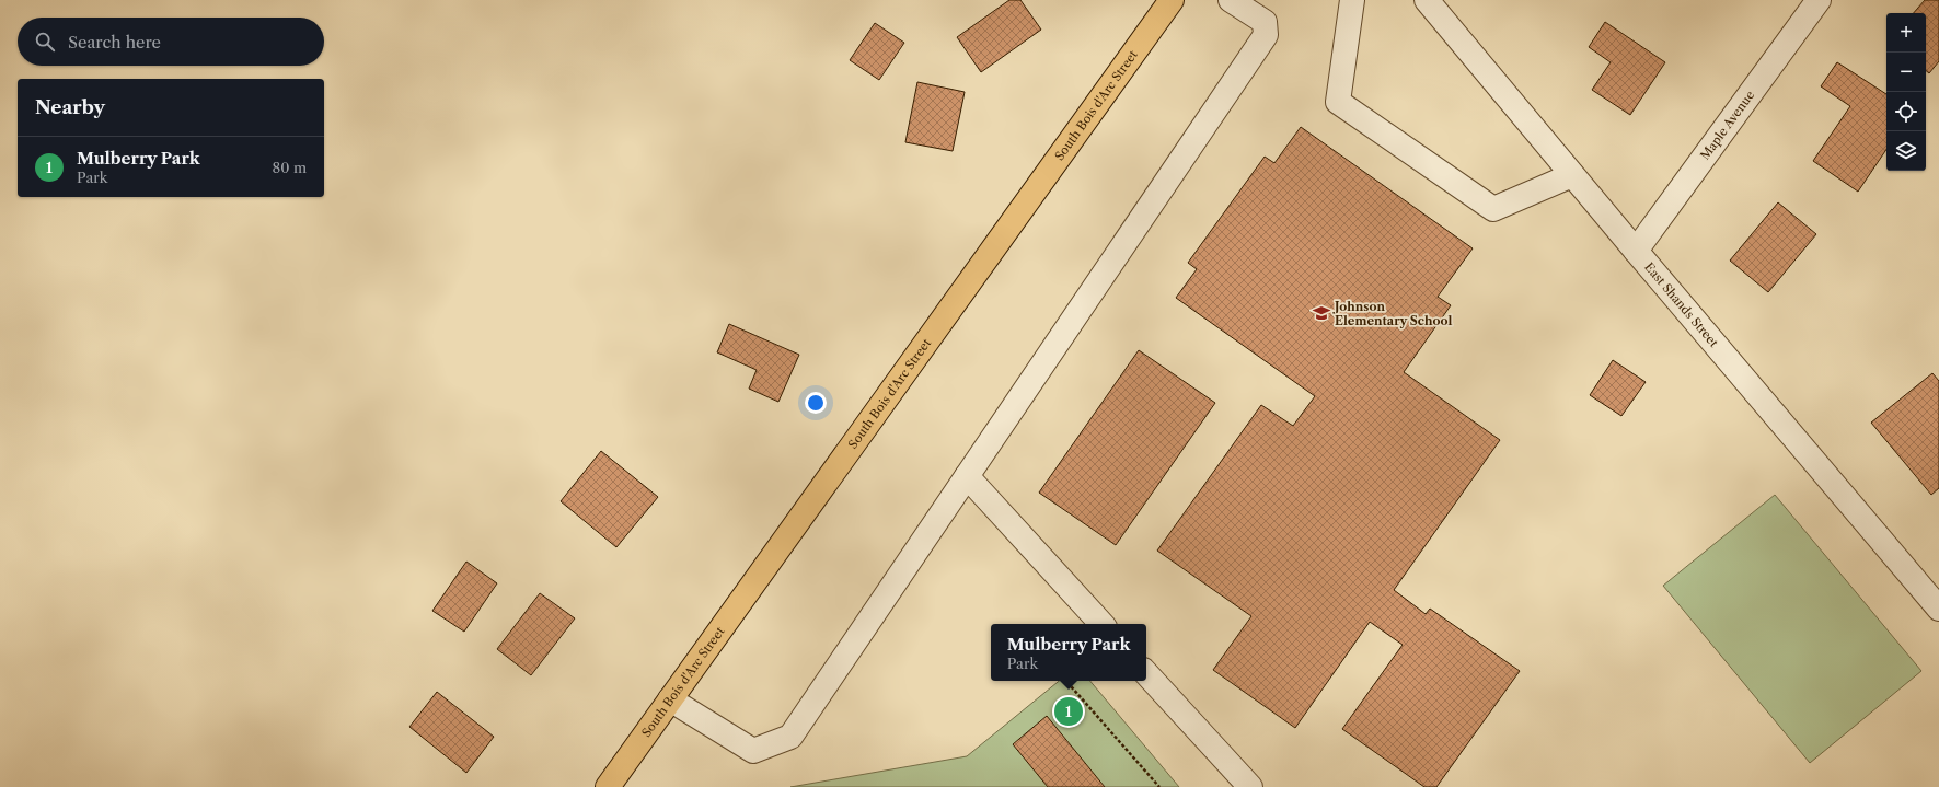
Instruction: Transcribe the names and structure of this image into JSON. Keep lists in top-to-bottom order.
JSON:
{
  "streets": {
    "main road": ["South Bois d'Arc Street"],
    "street": ["Maple Avenue", "East Shands Street"]
  },
  "crossings": [
    ["Maple Avenue", "East Shands Street"]
  ],
  "places": {
    "school or university": ["Johnson Elementary School"]
  },
  "page": {
    "map_buttons": ["+", "−"],
    "search": "Search here",
    "heading": "Nearby",
    "list": [
      {
        "mark": "1",
        "name": "Mulberry Park",
        "note": "Park",
        "value": "80 m"
      }
    ],
    "popup": ["Mulberry Park", "Park"],
    "pins": "1"
  }
}
